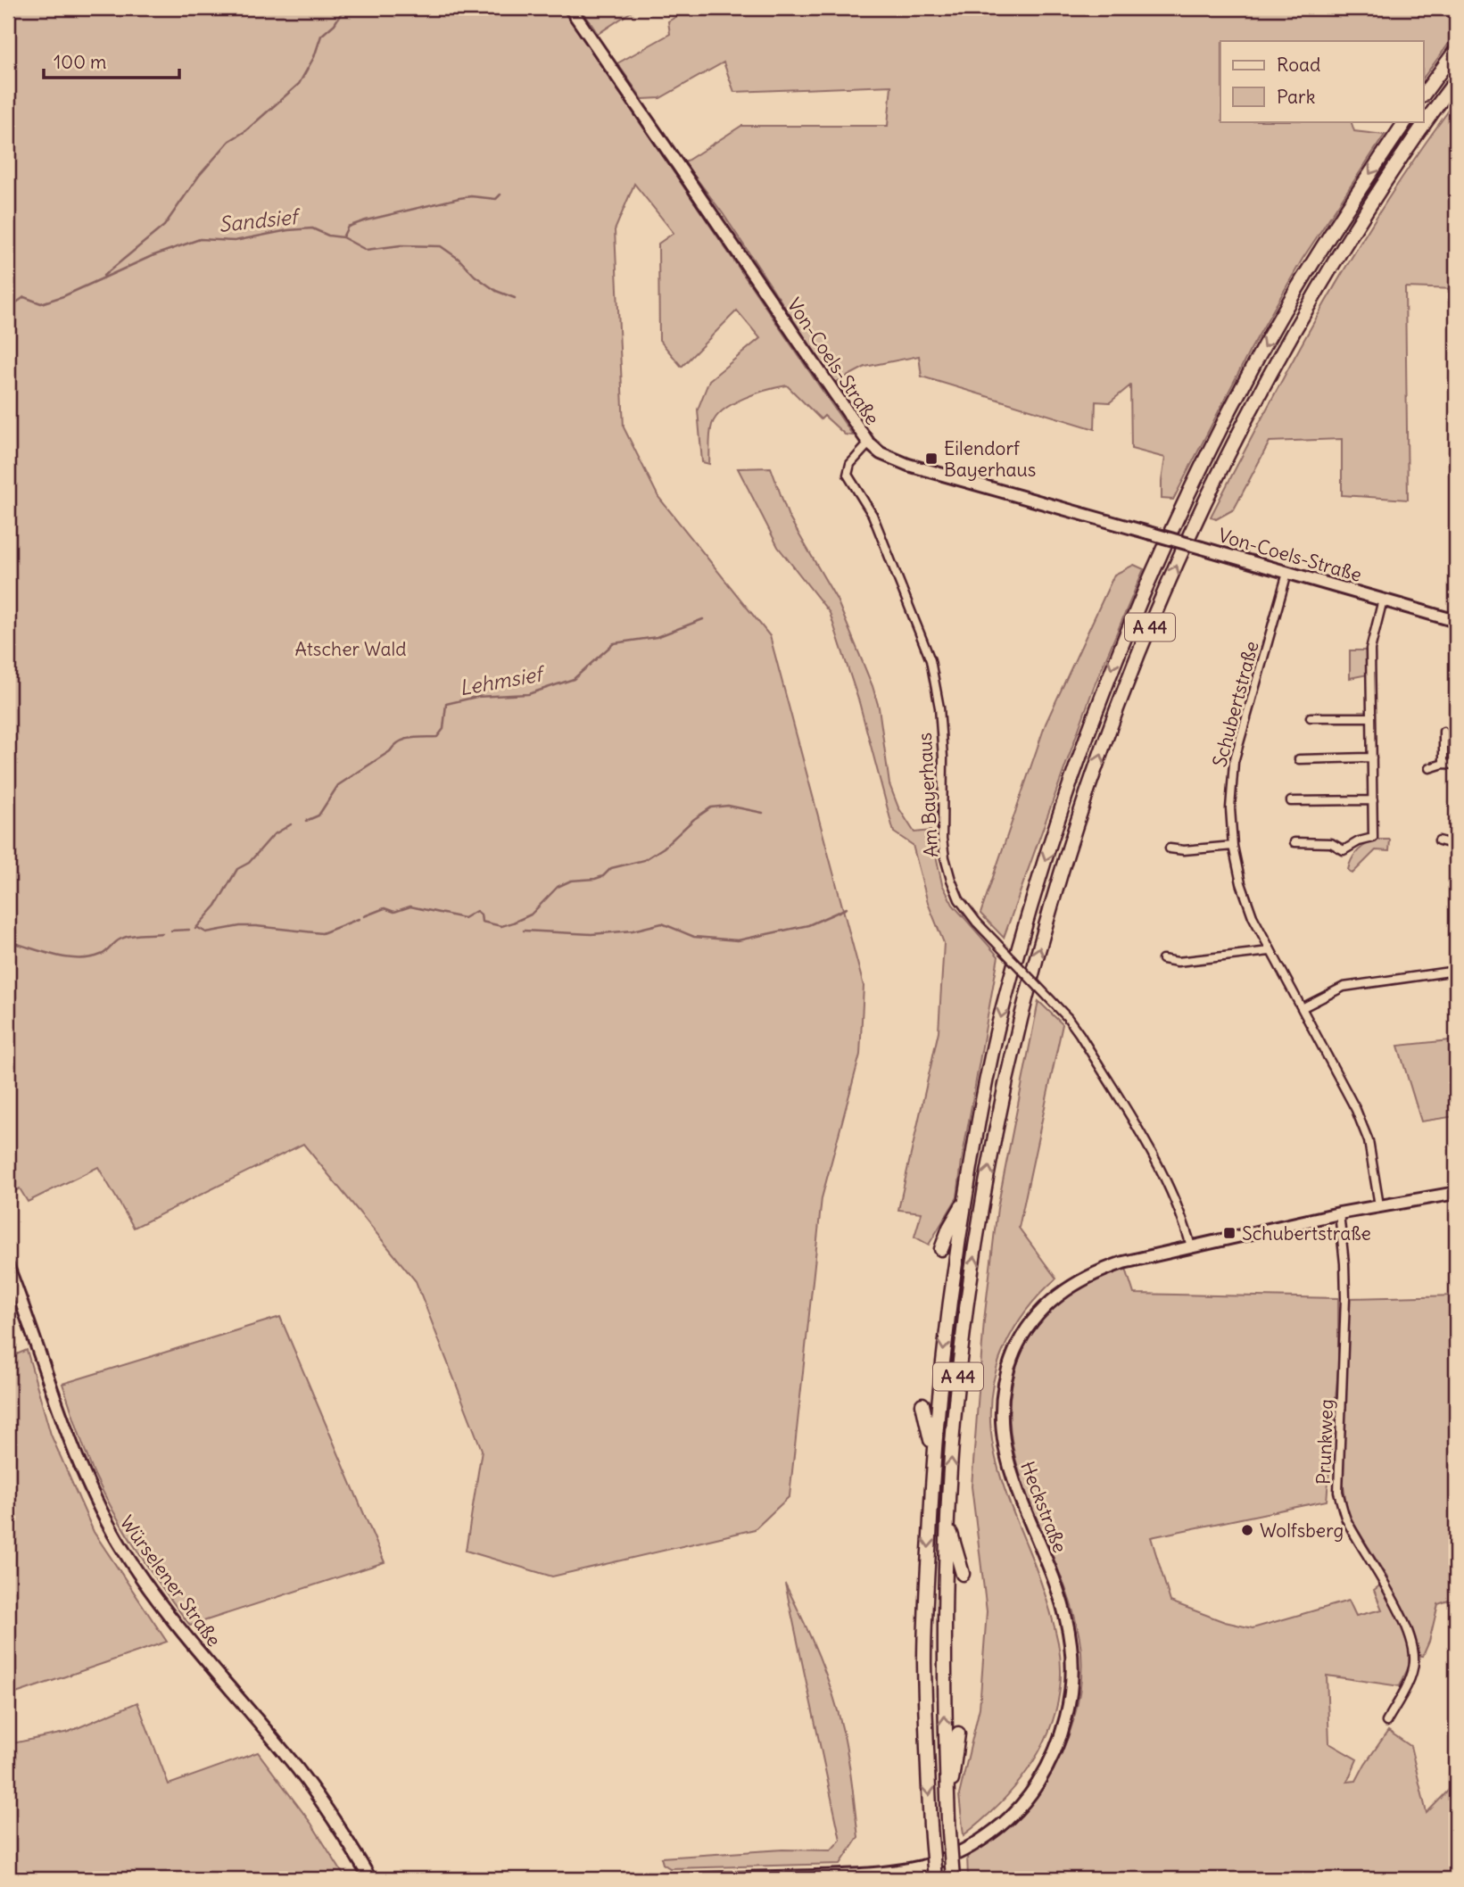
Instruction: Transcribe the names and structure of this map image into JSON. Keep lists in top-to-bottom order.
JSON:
{
  "streets": {
    "highway": ["A 44"],
    "main road": ["Von-Coels-Straße", "Heckstraße", "Würselener Straße"],
    "street": ["Schubertstraße", "Am Bayerhaus", "Prunkweg"]
  },
  "crossings": [
    ["Von-Coels-Straße", "Schubertstraße"],
    ["Von-Coels-Straße", "Am Bayerhaus"],
    ["Schubertstraße", "Heckstraße"],
    ["Am Bayerhaus", "Heckstraße"],
    ["Prunkweg", "Heckstraße"]
  ],
  "water": ["Sandsief", "Lehmsief"],
  "parks": ["Atscher Wald"],
  "places": {
    "transit": ["Eilendorf Bayerhaus", "Schubertstraße"],
    "other": ["Wolfsberg"]
  },
  "legend": ["Road", "Park"],
  "scale_bar": "100 m"
}
